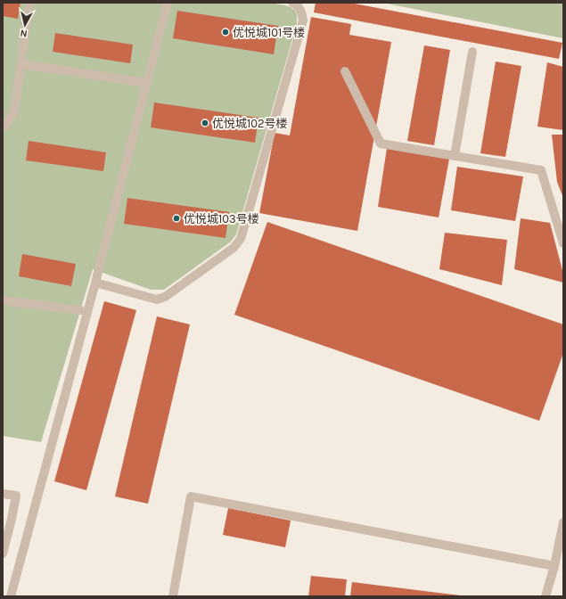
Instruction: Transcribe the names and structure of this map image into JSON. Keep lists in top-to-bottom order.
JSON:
{
  "places": ["优悦城101号楼", "优悦城102号楼", "优悦城103号楼"],
  "north": "bottom"
}
